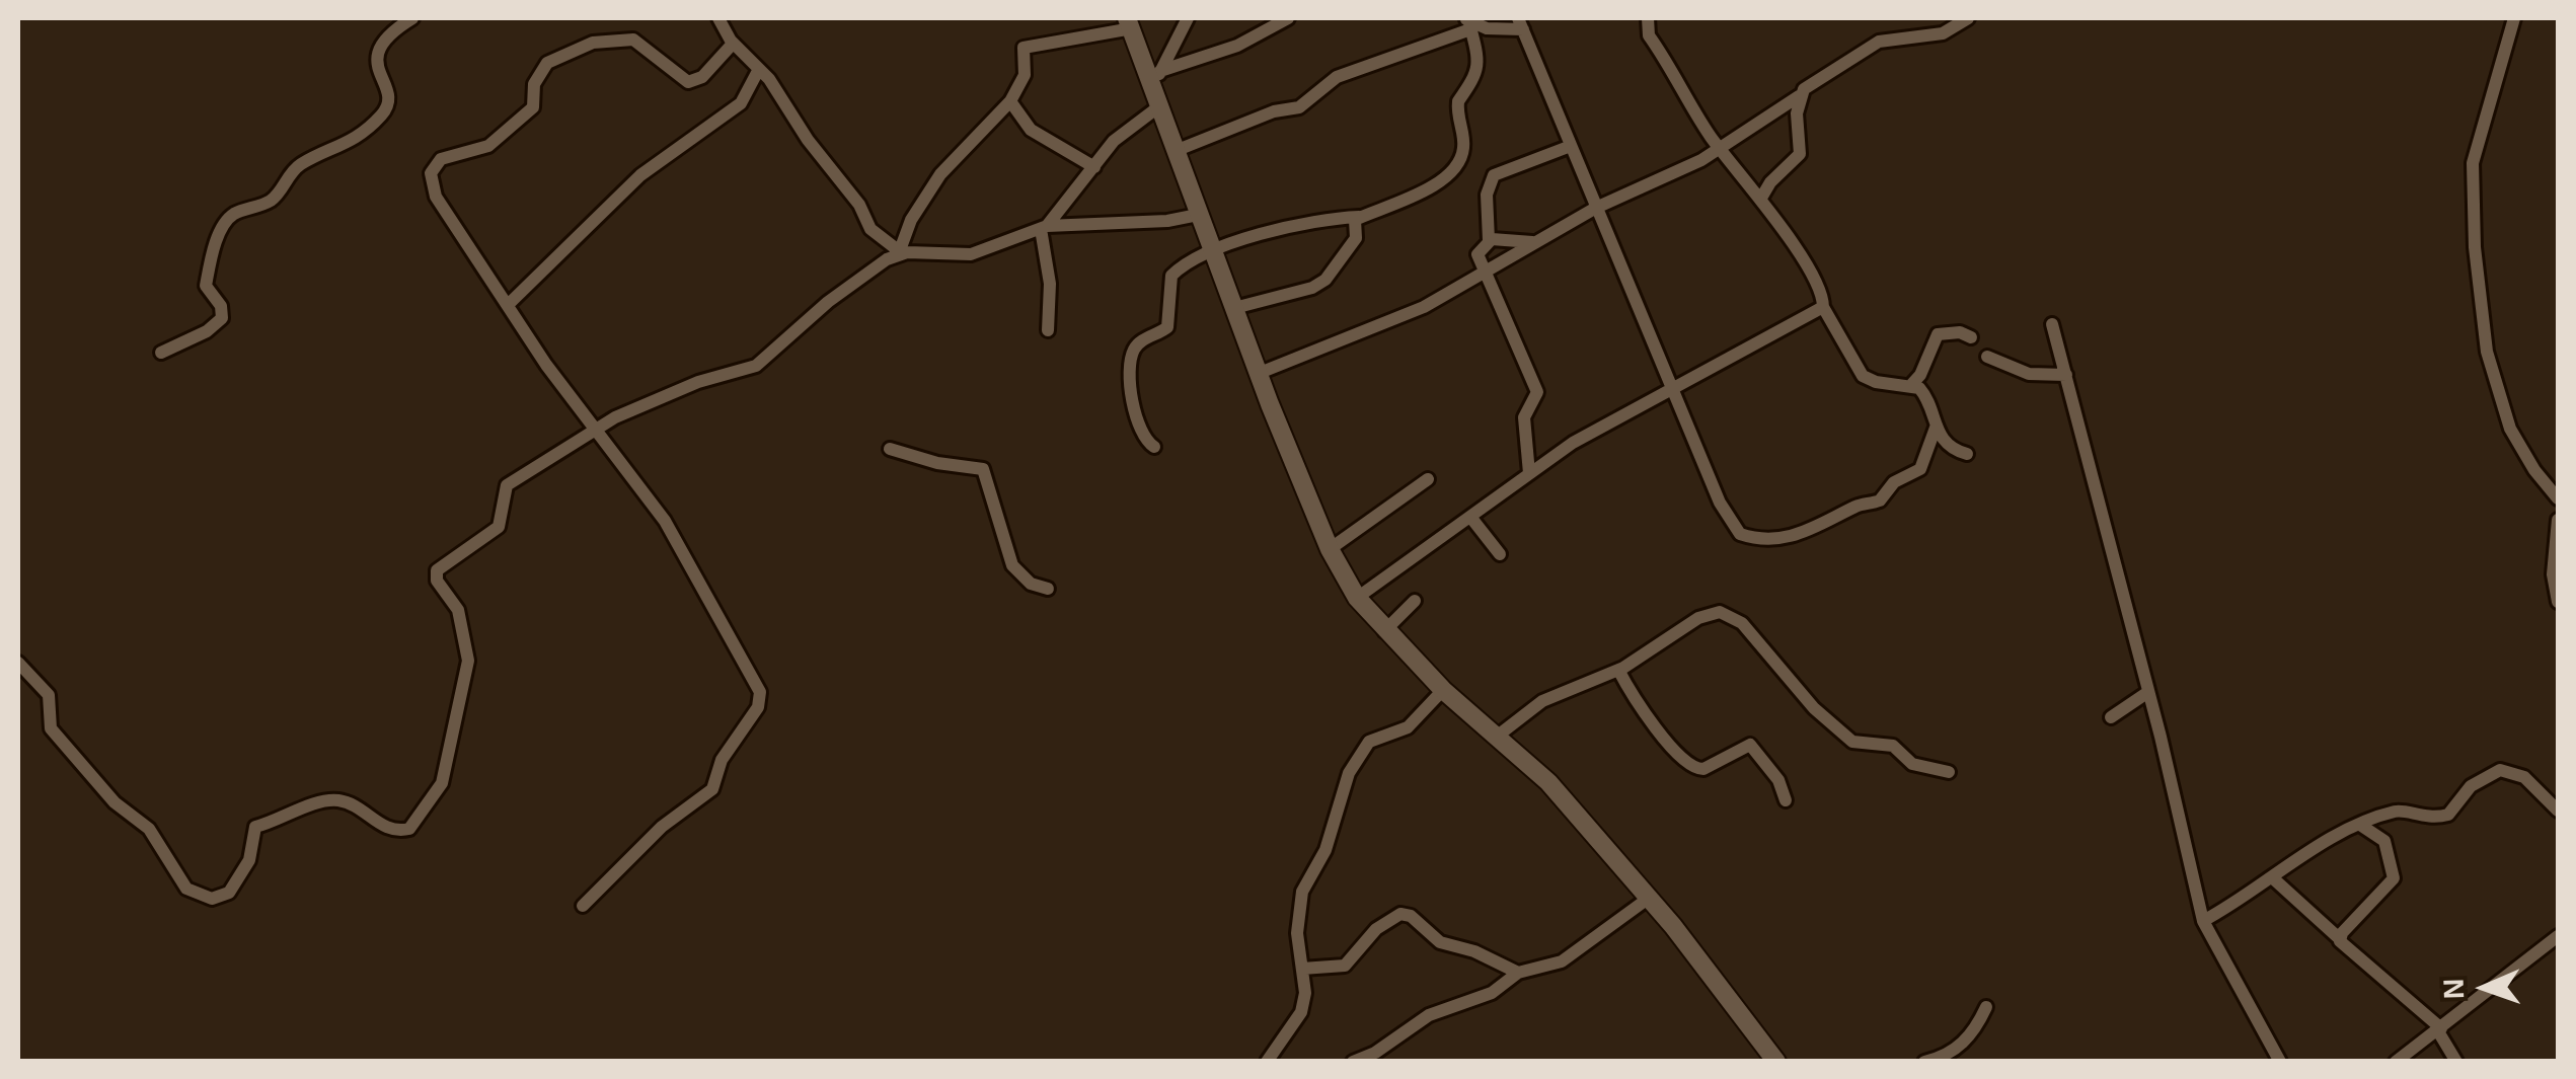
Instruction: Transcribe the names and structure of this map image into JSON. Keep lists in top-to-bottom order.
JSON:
{
  "north": "left"
}
